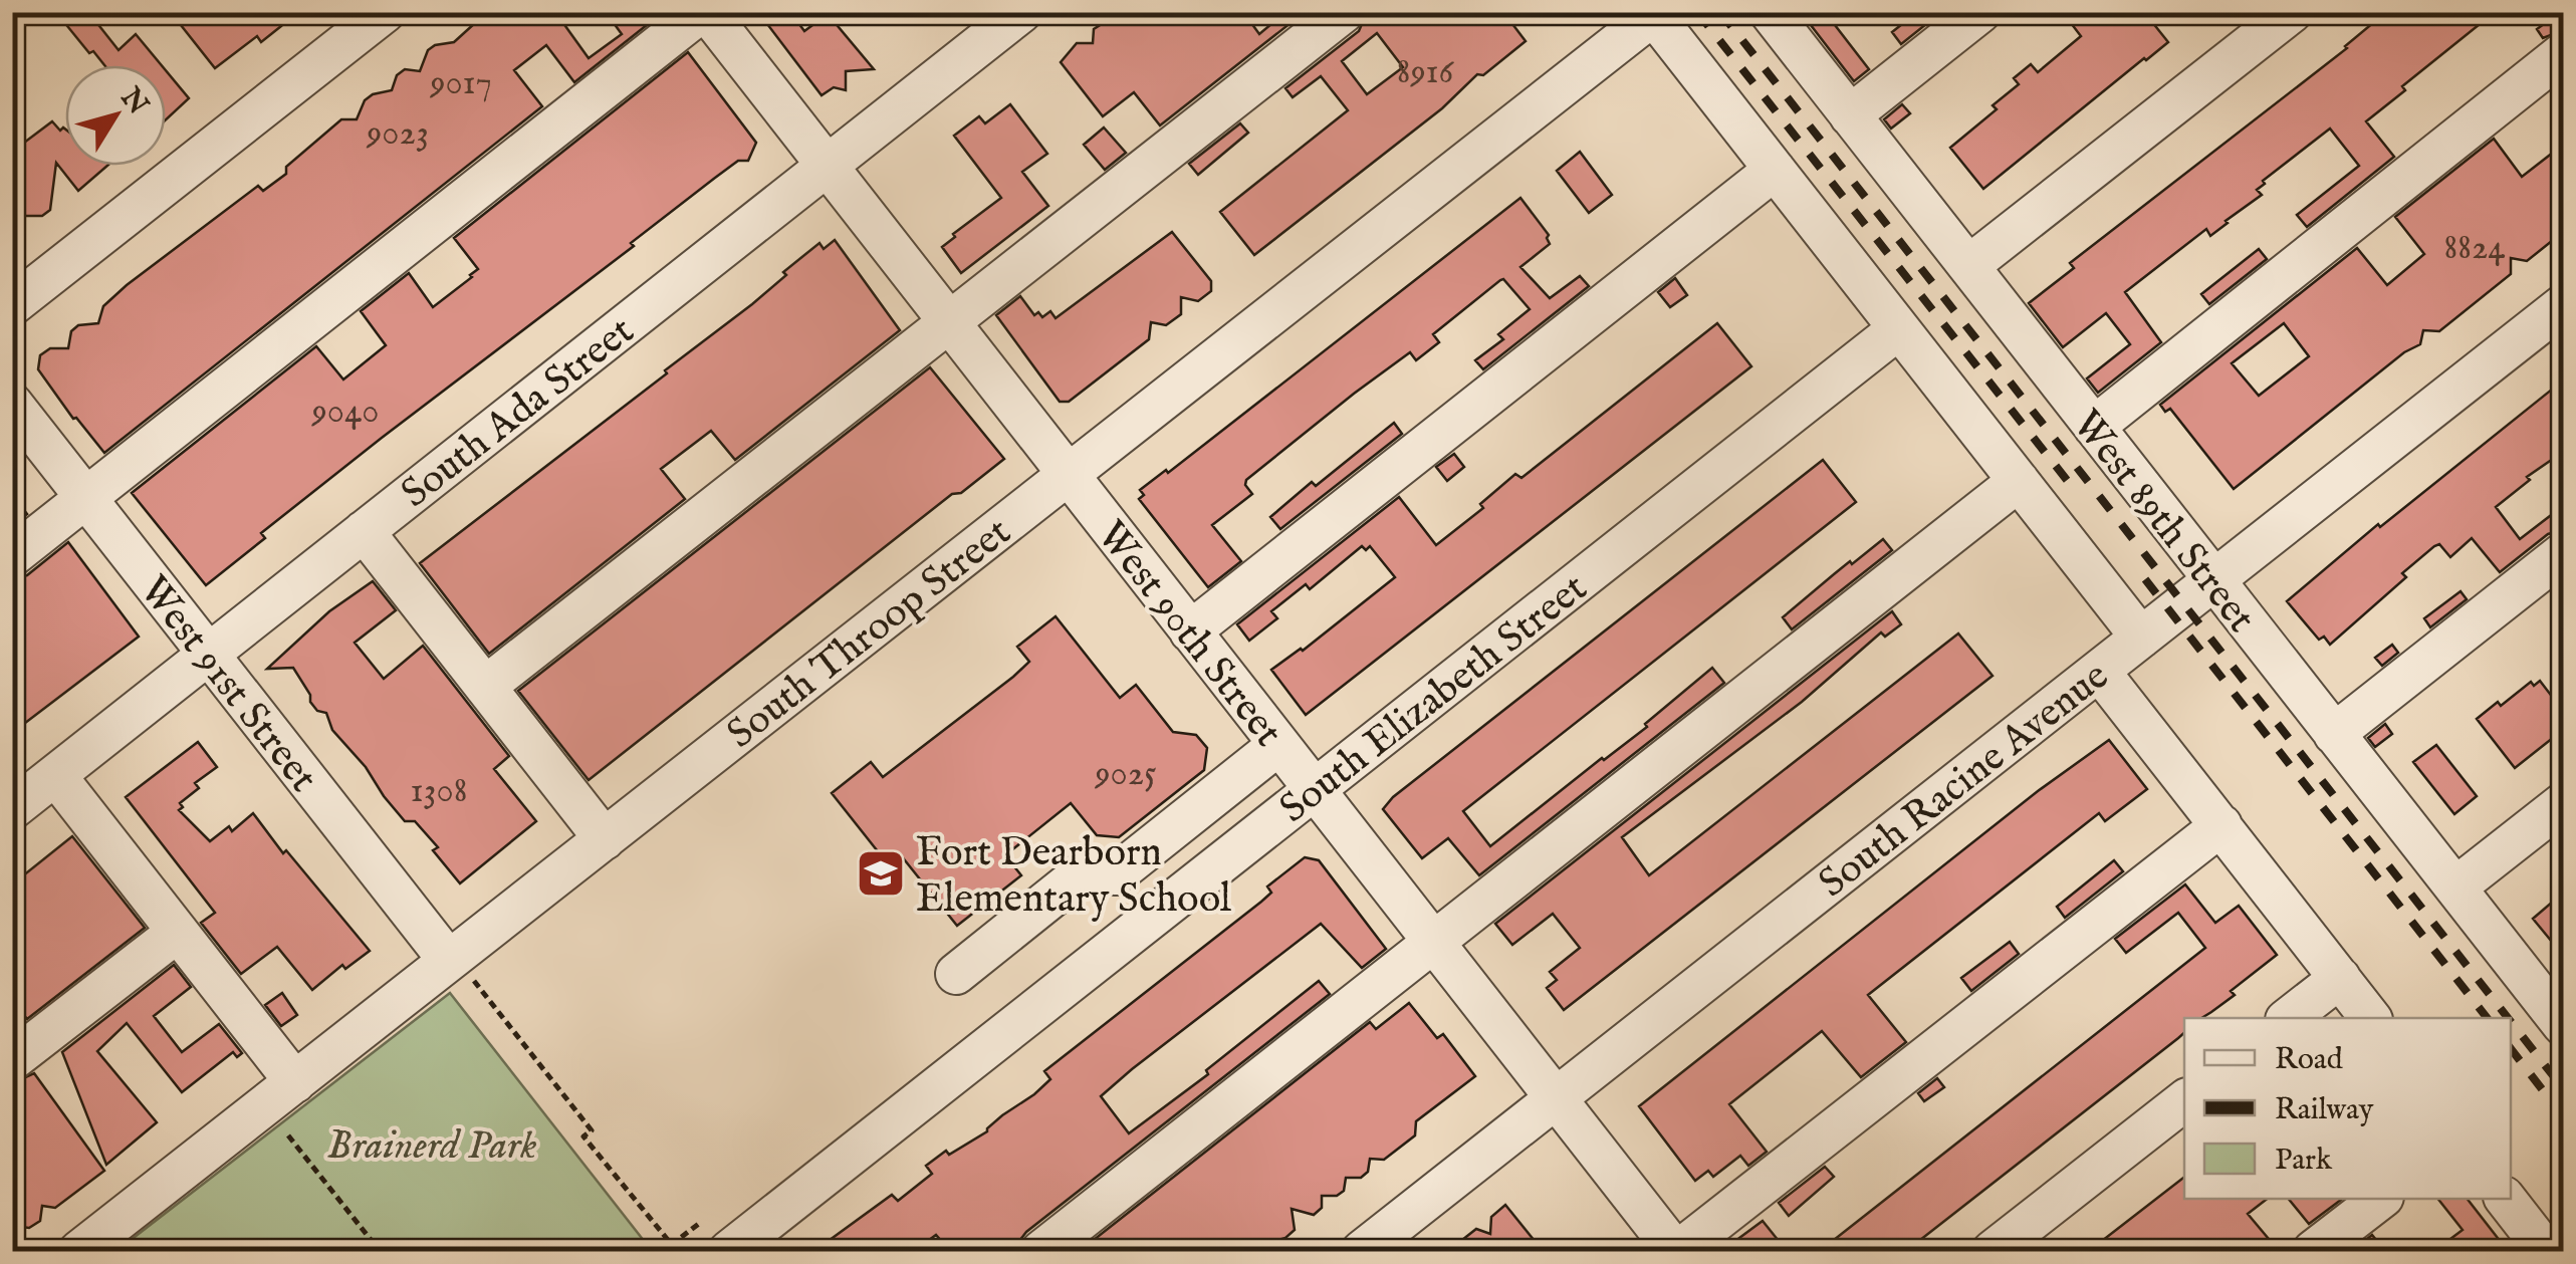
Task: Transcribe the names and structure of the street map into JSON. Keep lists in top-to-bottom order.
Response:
{
  "streets": {
    "street": [
      "South Ada Street",
      "West 89th Street",
      "South Throop Street",
      "West 90th Street",
      "West 91st Street",
      "South Elizabeth Street",
      "South Racine Avenue"
    ]
  },
  "crossings": [
    ["South Ada Street", "West 90th Street"],
    ["South Ada Street", "West 91st Street"],
    ["West 89th Street", "South Racine Avenue"],
    ["South Throop Street", "West 90th Street"],
    ["South Throop Street", "West 91st Street"],
    ["West 90th Street", "South Elizabeth Street"],
    ["West 90th Street", "South Racine Avenue"]
  ],
  "parks": ["Brainerd Park"],
  "places": {
    "school or university": ["Fort Dearborn Elementary School"]
  },
  "house_numbers": [
    "8916",
    "9017",
    "9023",
    "8824",
    "9040",
    "9025",
    "1308"
  ],
  "legend": ["Road", "Railway", "Park"],
  "north": "top right"
}
